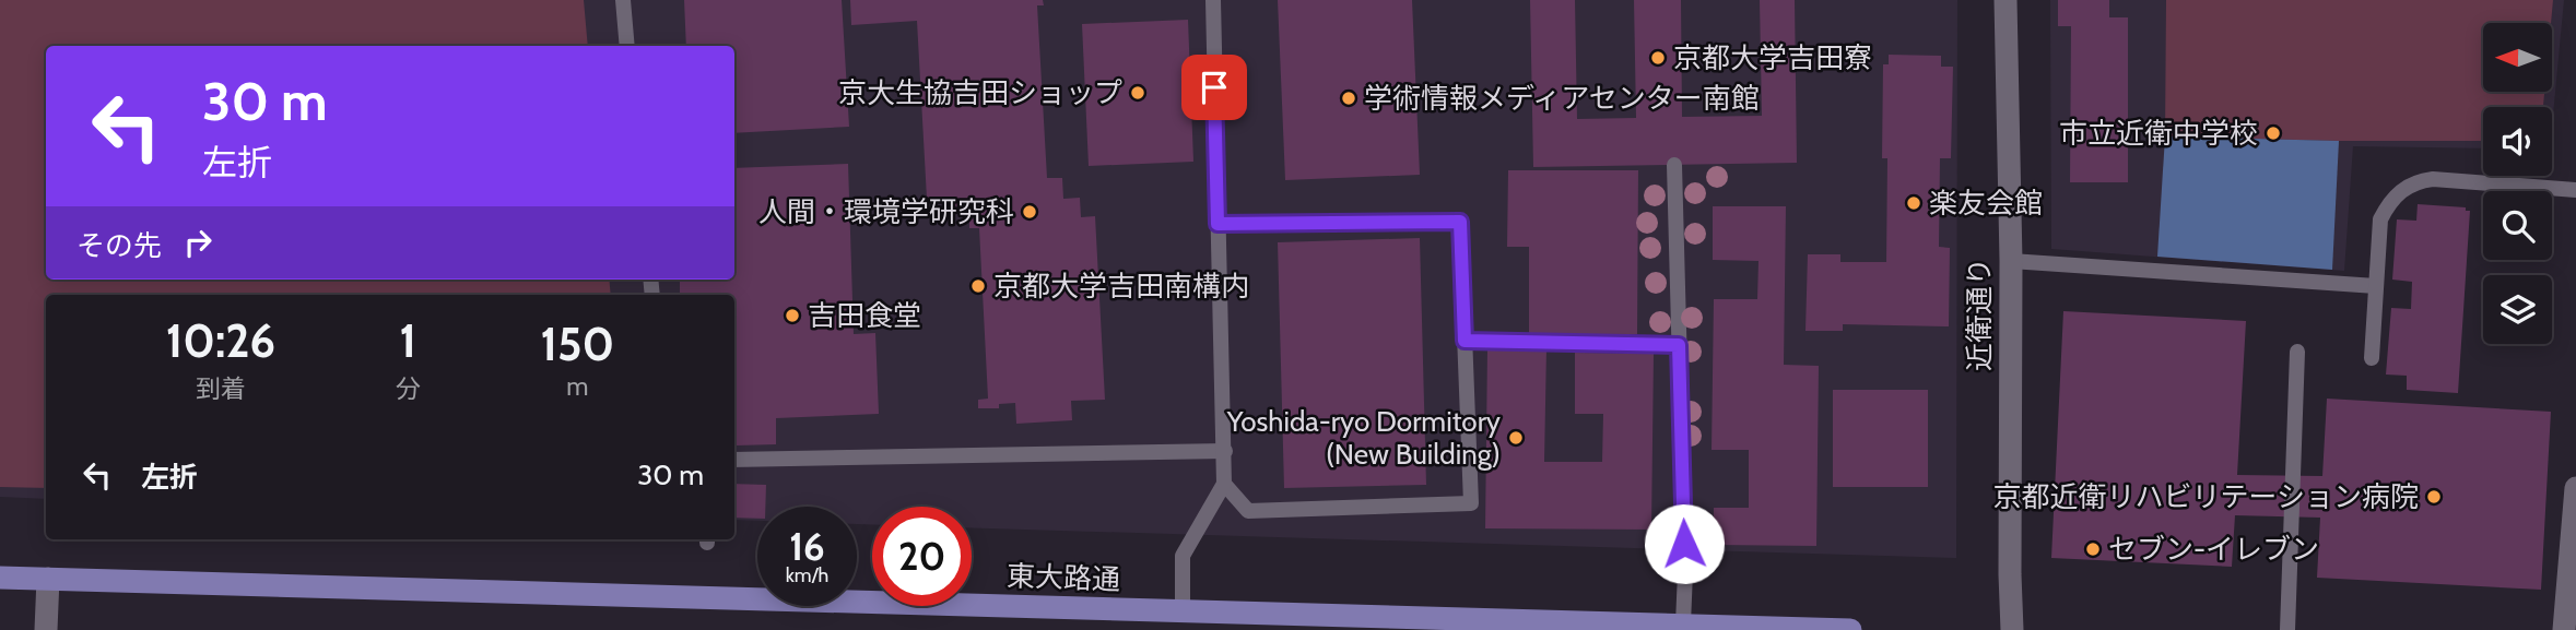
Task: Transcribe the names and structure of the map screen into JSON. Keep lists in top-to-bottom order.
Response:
{
  "streets": {
    "main road": ["東大路通"],
    "street": ["近衛通り"]
  },
  "places": [
    "京都大学吉田寮",
    "京大生協吉田ショップ",
    "学術情報メディアセンター南館",
    "市立近衛中学校",
    "楽友会館",
    "人間・環境学研究科",
    "京都大学吉田南構内",
    "吉田食堂",
    "Yoshida-ryo Dormitory (New Building)",
    "京都近衛リハビリテーション病院",
    "セブン-イレブン"
  ],
  "north": "left",
  "page": {
    "turn": ["30 m", "左折"],
    "then": "その先",
    "eta": [
      "10:26",
      "到着",
      "1",
      "分",
      "150",
      "m"
    ],
    "list": [
      {
        "name": "左折",
        "value": "30 m"
      }
    ],
    "speed": "16 km/h",
    "limit": "20"
  }
}
